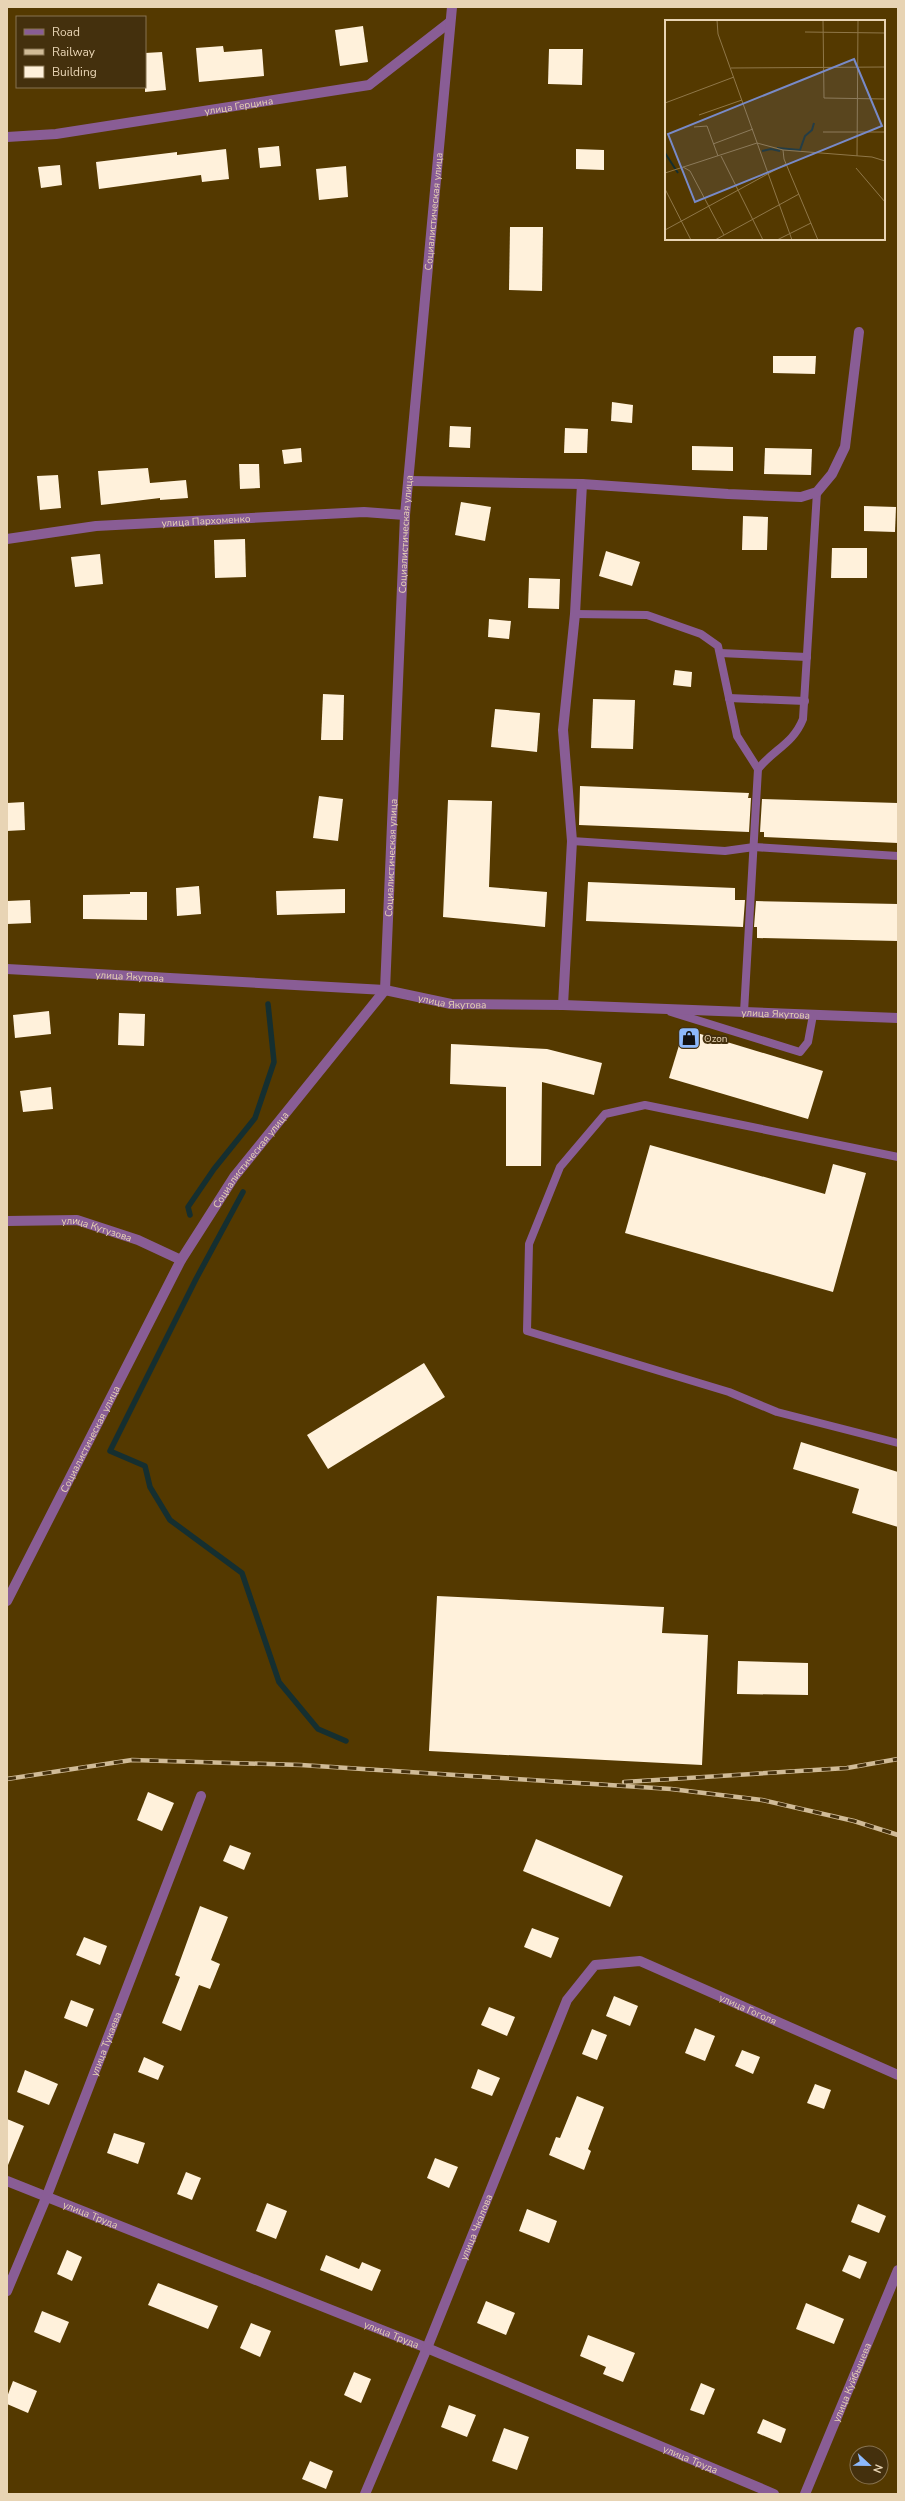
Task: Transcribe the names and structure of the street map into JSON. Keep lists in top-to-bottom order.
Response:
{
  "streets": {
    "street": [
      "улица Герцина",
      "Социалистическая улица",
      "улица Пархоменко",
      "улица Якутова",
      "улица Кутузова",
      "улица Гоголя",
      "улица Тукаева",
      "улица Труда",
      "улица Чкалова",
      "улица Куйбышева"
    ]
  },
  "crossings": [
    ["улица Герцина", "Социалистическая улица"],
    ["Социалистическая улица", "улица Пархоменко"],
    ["Социалистическая улица", "улица Якутова"],
    ["Социалистическая улица", "улица Кутузова"],
    ["улица Гоголя", "улица Чкалова"],
    ["улица Тукаева", "улица Труда"],
    ["улица Труда", "улица Чкалова"]
  ],
  "places": {
    "shop": ["Ozon"]
  },
  "legend": ["Road", "Railway", "Building"],
  "north": "right"
}
